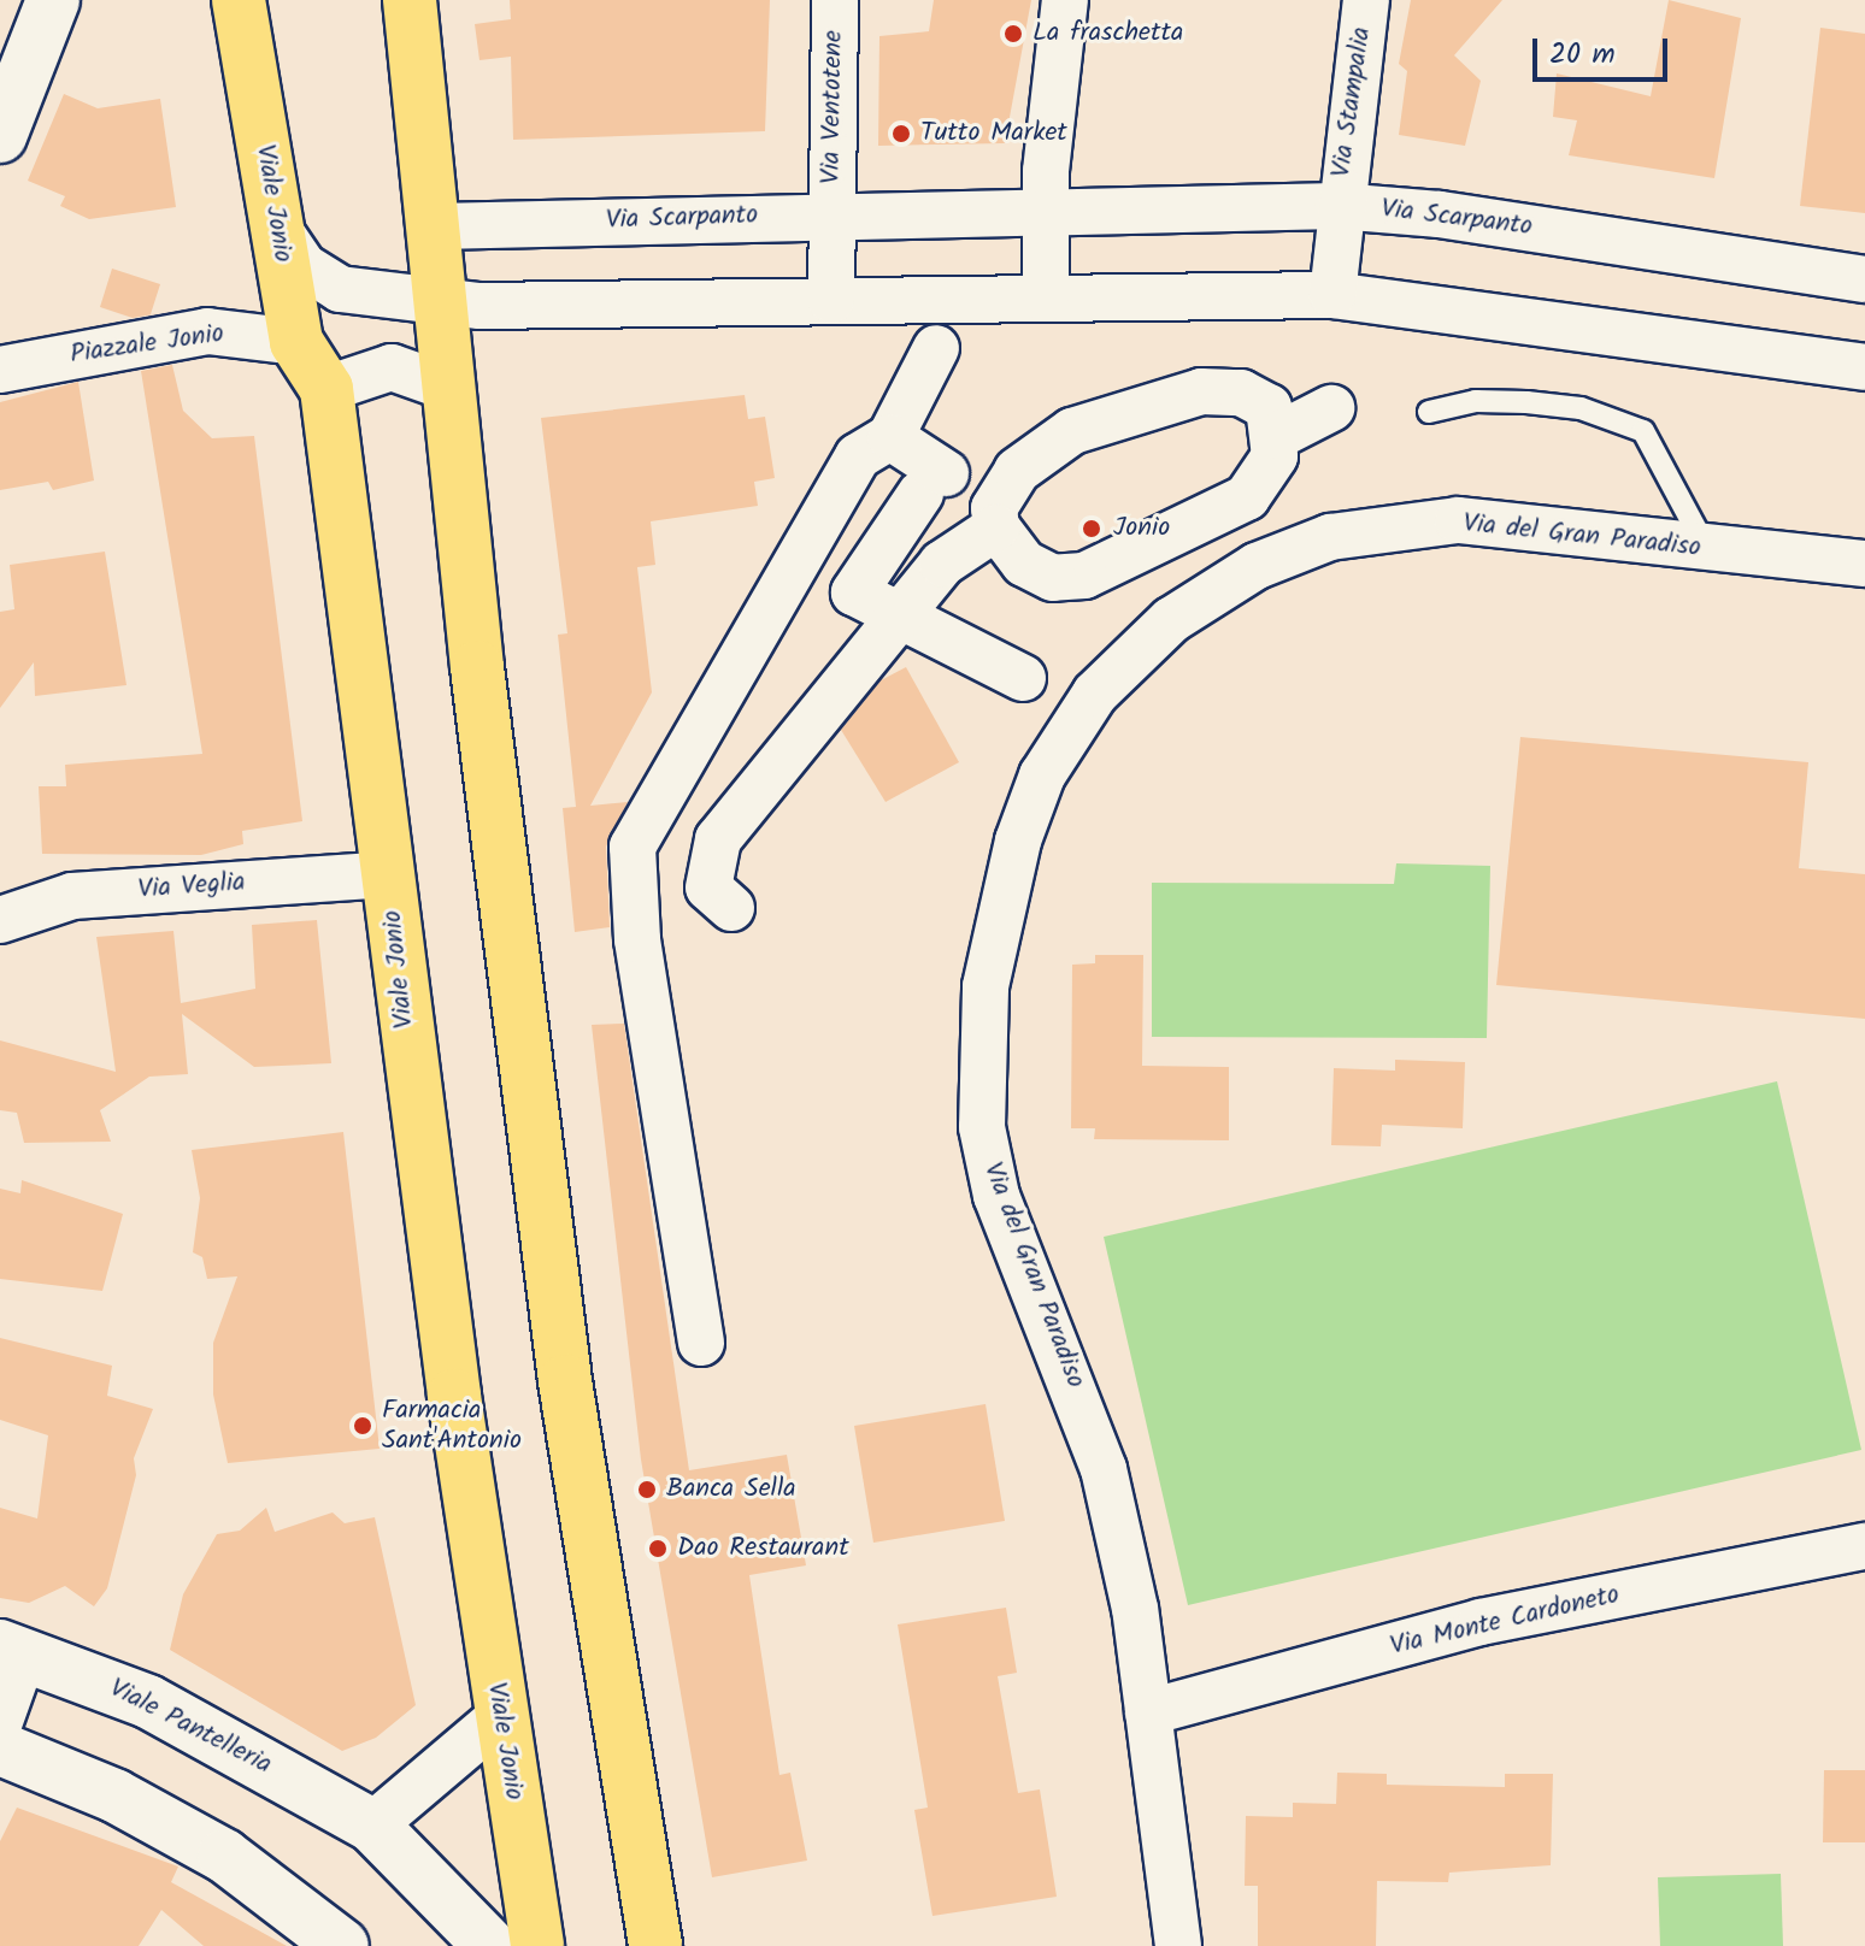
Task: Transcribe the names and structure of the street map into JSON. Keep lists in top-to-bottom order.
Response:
{
  "streets": {
    "main road": ["Viale Jonio"],
    "street": [
      "Via Stampalia",
      "Via Ventotene",
      "Via Scarpanto",
      "Piazzale Jonio",
      "Via del Gran Paradiso",
      "Via Veglia",
      "Via Monte Cardoneto",
      "Viale Pantelleria"
    ]
  },
  "crossings": [
    ["Via Stampalia", "Via Scarpanto"],
    ["Via Ventotene", "Via Scarpanto"],
    ["Viale Jonio", "Piazzale Jonio"],
    ["Viale Jonio", "Via Veglia"],
    ["Via del Gran Paradiso", "Via Monte Cardoneto"]
  ],
  "places": [
    "La fraschetta",
    "Tutto Market",
    "Jonio",
    "Farmacia Sant'Antonio",
    "Banca Sella",
    "Dao Restaurant"
  ],
  "scale_bar": "20 m"
}
